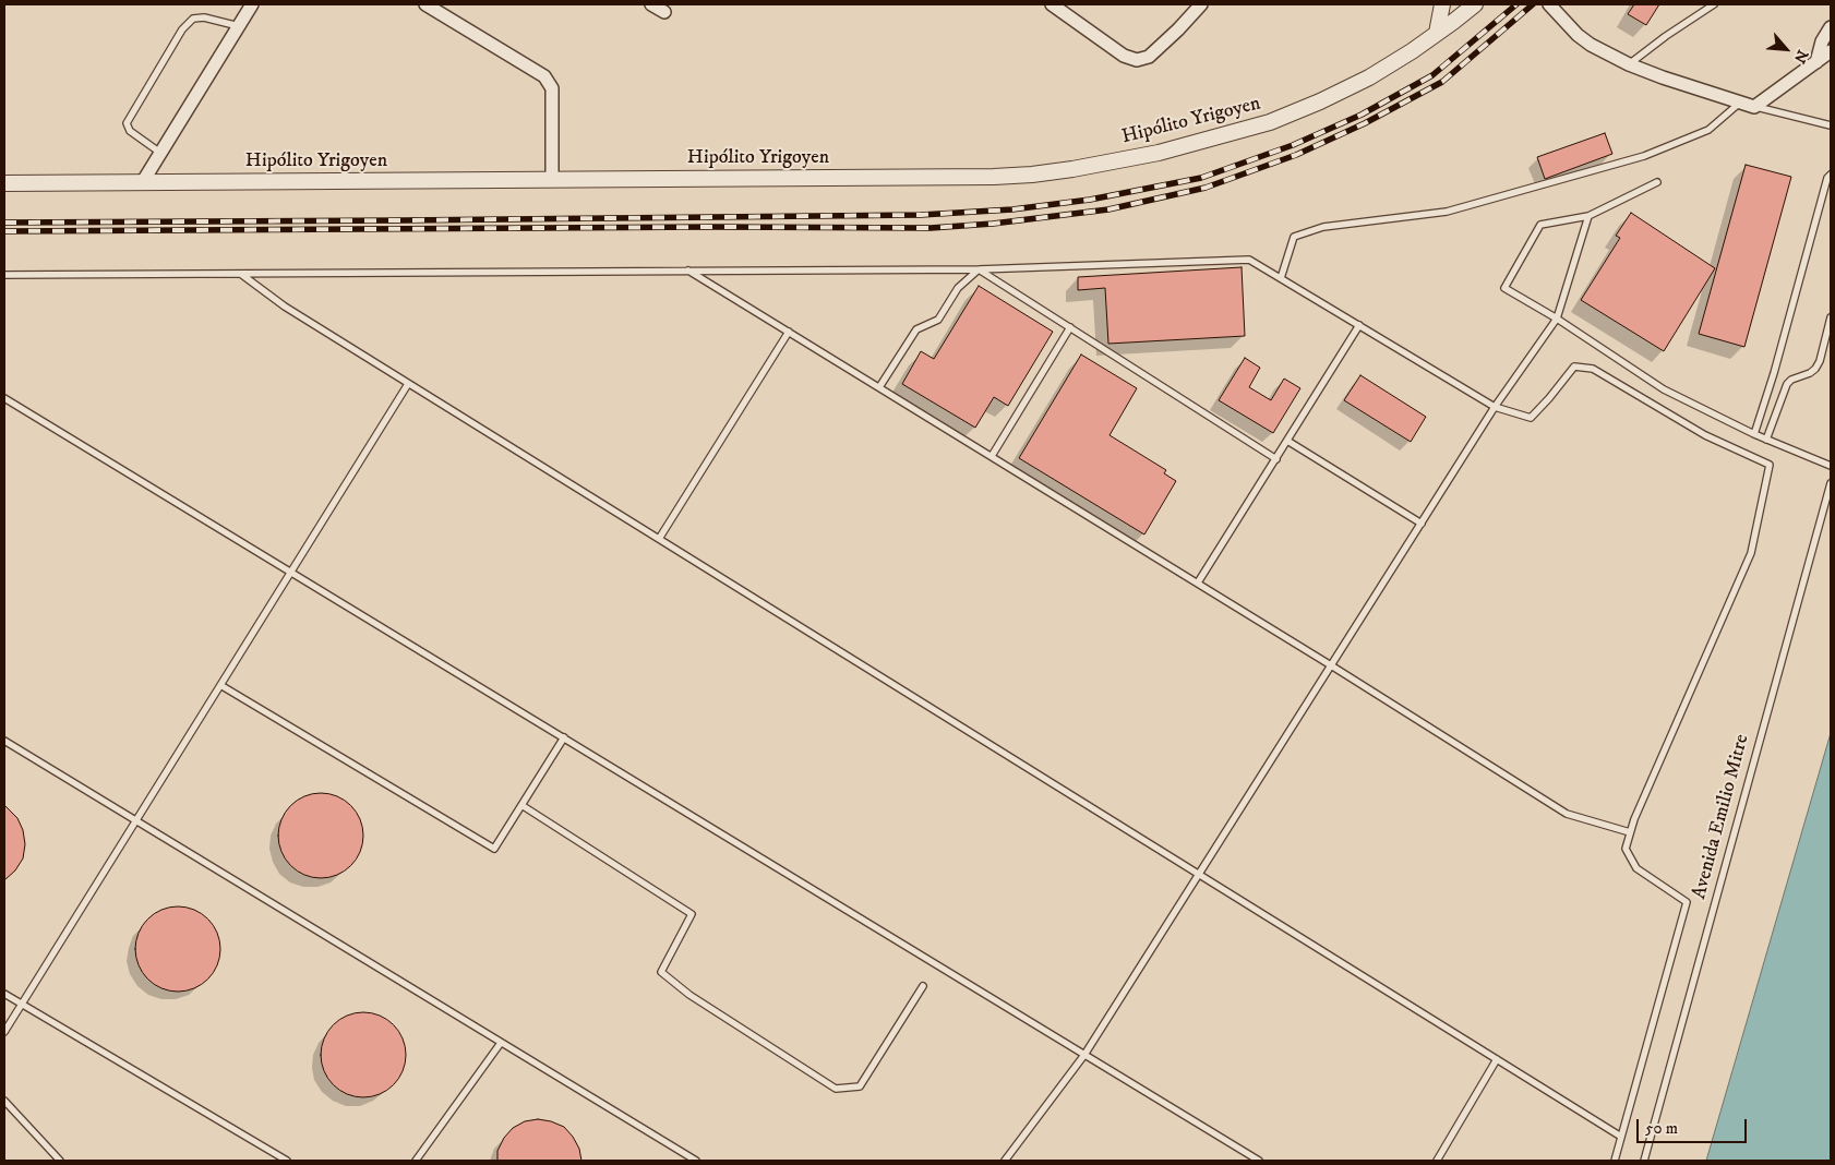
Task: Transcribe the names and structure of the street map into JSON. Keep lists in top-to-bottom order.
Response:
{
  "streets": {
    "street": ["Hipólito Yrigoyen"],
    "lane": ["Avenida Emilio Mitre"]
  },
  "scale_bar": "50 m",
  "north": "bottom right"
}
